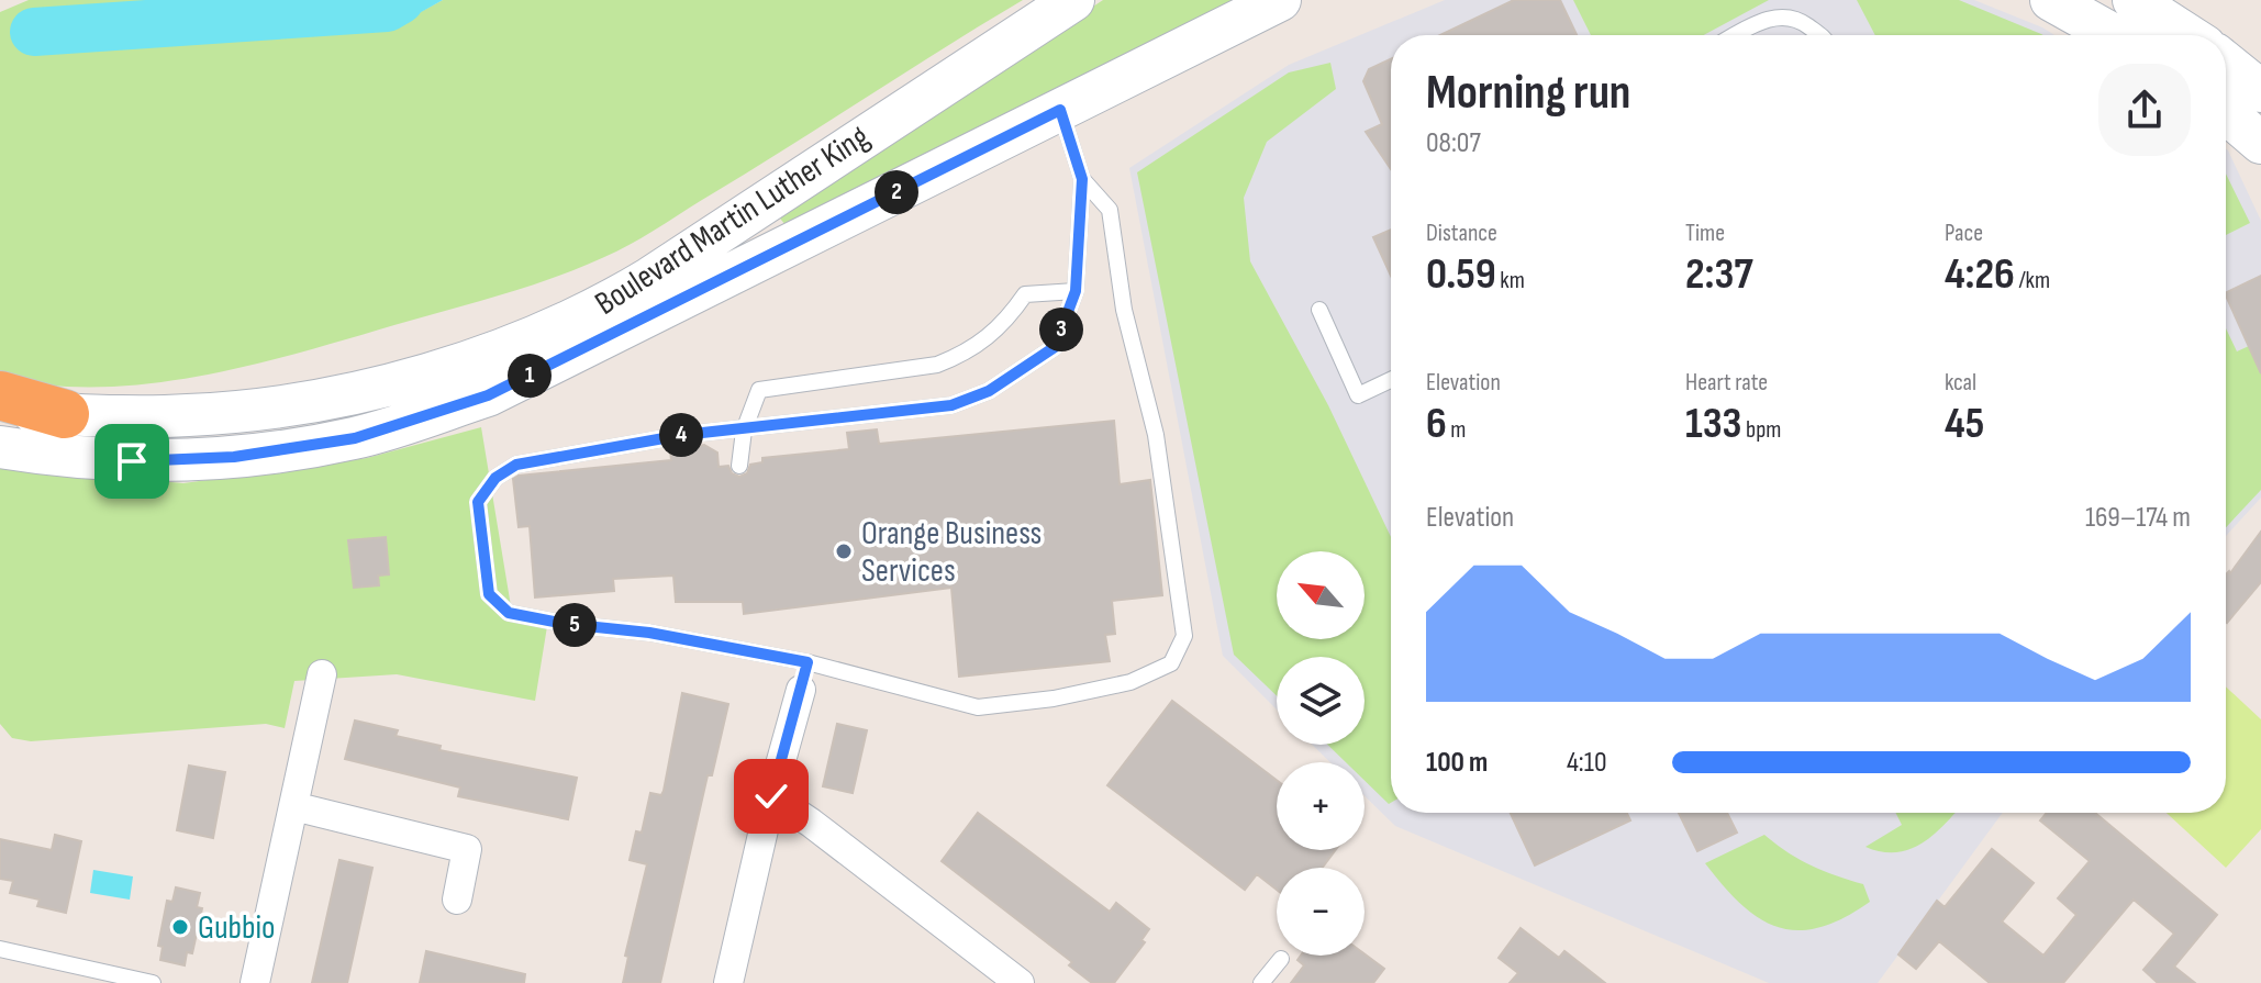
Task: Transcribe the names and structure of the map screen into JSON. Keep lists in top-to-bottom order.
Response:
{
  "streets": {
    "main road": ["Boulevard Martin Luther King"]
  },
  "places": ["Orange Business Services", "Gubbio"],
  "north": "top left",
  "page": {
    "heading": ["Morning run", "08:07"],
    "pins": [
      "2",
      "3",
      "1",
      "4",
      "5"
    ],
    "stats": [
      ["Distance", "0.59 km"],
      ["Time", "2:37"],
      ["Pace", "4:26 /km"],
      ["Elevation", "6 m"],
      ["Heart rate", "133 bpm"],
      ["kcal", "45"]
    ],
    "chart": ["Elevation", "169–174 m"],
    "map_buttons": ["+", "−"],
    "list": [
      {
        "name": "100 m",
        "note": "4:10"
      }
    ]
  }
}
